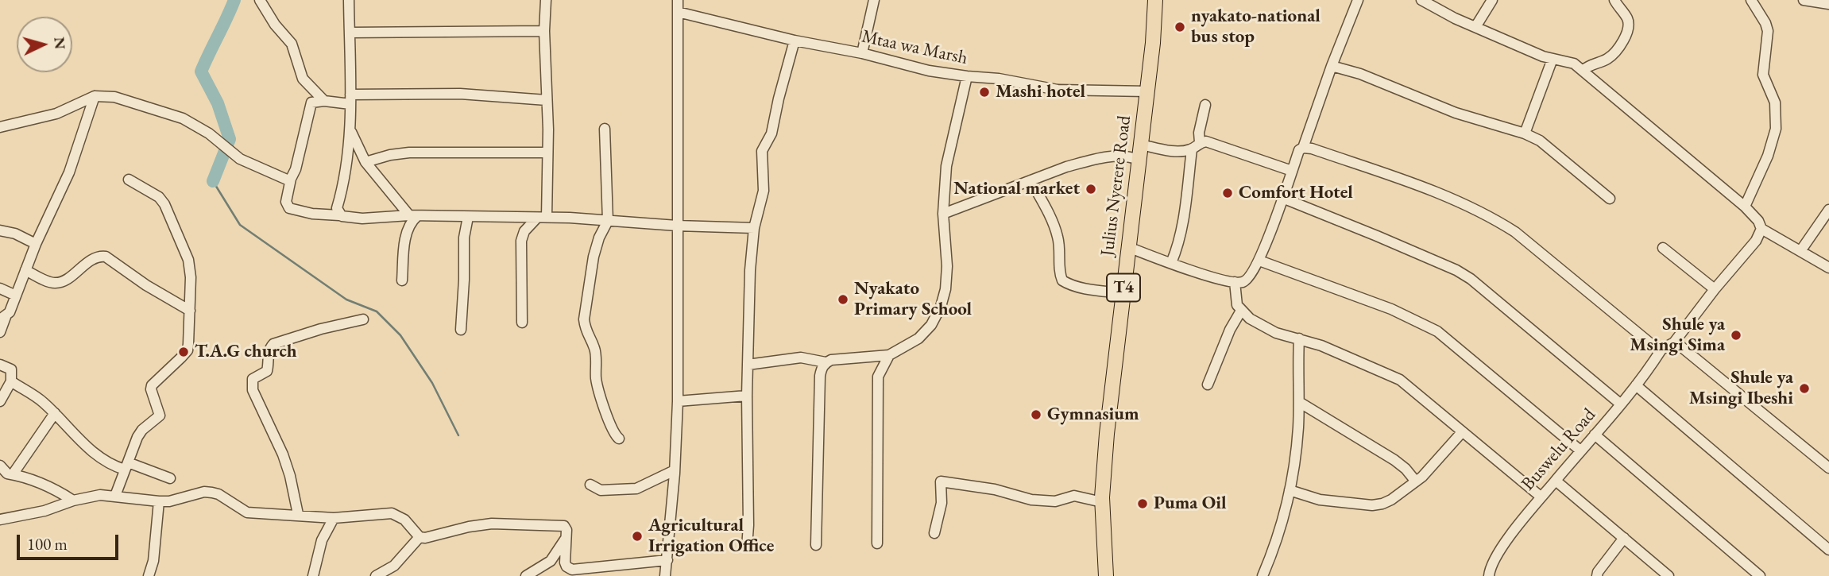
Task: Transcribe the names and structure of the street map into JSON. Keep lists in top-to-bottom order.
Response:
{
  "streets": {
    "highway": ["Julius Nyerere Road", "T4"],
    "street": ["Mtaa wa Marsh", "Buswelu Road"]
  },
  "crossings": [
    ["Mtaa wa Marsh", "Julius Nyerere Road"]
  ],
  "places": [
    "nyakato-national bus stop",
    "Mashi hotel",
    "National market",
    "Comfort Hotel",
    "Nyakato Primary School",
    "Shule ya Msingi Sima",
    "T.A.G church",
    "Shule ya Msingi Ibeshi",
    "Gymnasium",
    "Puma Oil",
    "Agricultural Irrigation Office"
  ],
  "scale_bar": "100 m",
  "north": "right"
}
